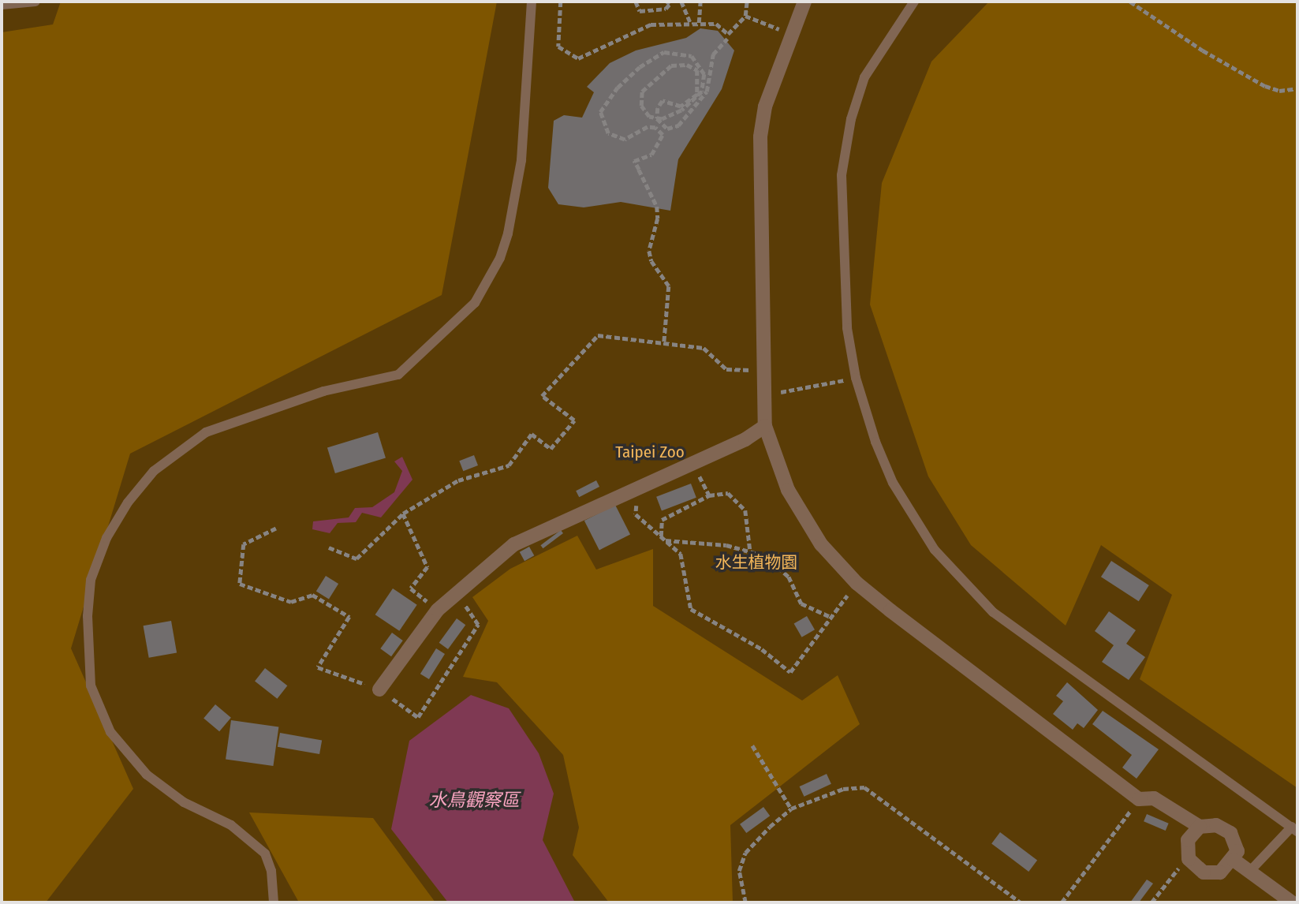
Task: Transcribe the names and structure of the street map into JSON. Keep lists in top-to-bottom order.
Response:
{
  "water": ["水鳥觀察區"],
  "parks": ["Taipei Zoo", "水生植物園"]
}
